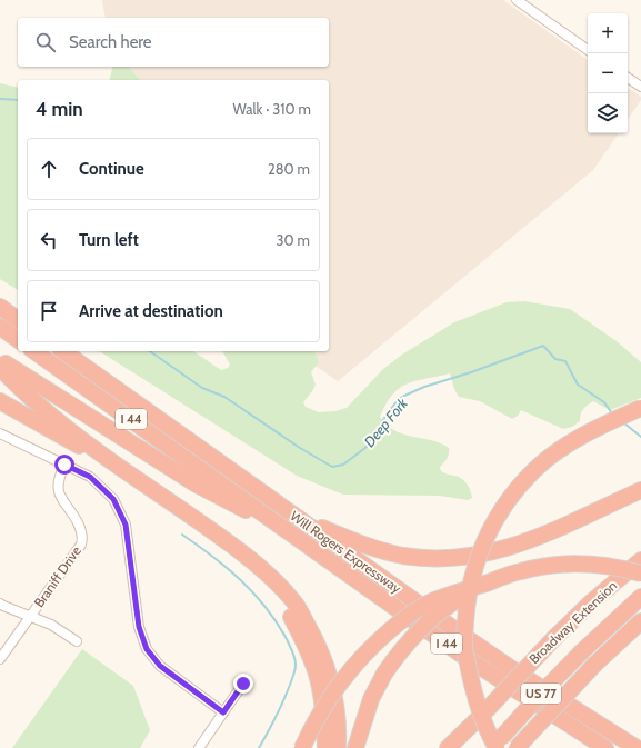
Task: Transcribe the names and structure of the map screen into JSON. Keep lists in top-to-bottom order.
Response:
{
  "streets": {
    "highway": [
      "I 44",
      "Will Rogers Expressway",
      "Broadway Extension",
      "US 77"
    ],
    "street": ["Braniff Drive"]
  },
  "water": ["Deep Fork"],
  "page": {
    "map_buttons": ["+", "−"],
    "search": "Search here",
    "heading": ["4 min", "Walk · 310 m"],
    "list": [
      ["Continue", "280 m"],
      ["Turn left", "30 m"],
      "Arrive at destination"
    ]
  }
}
